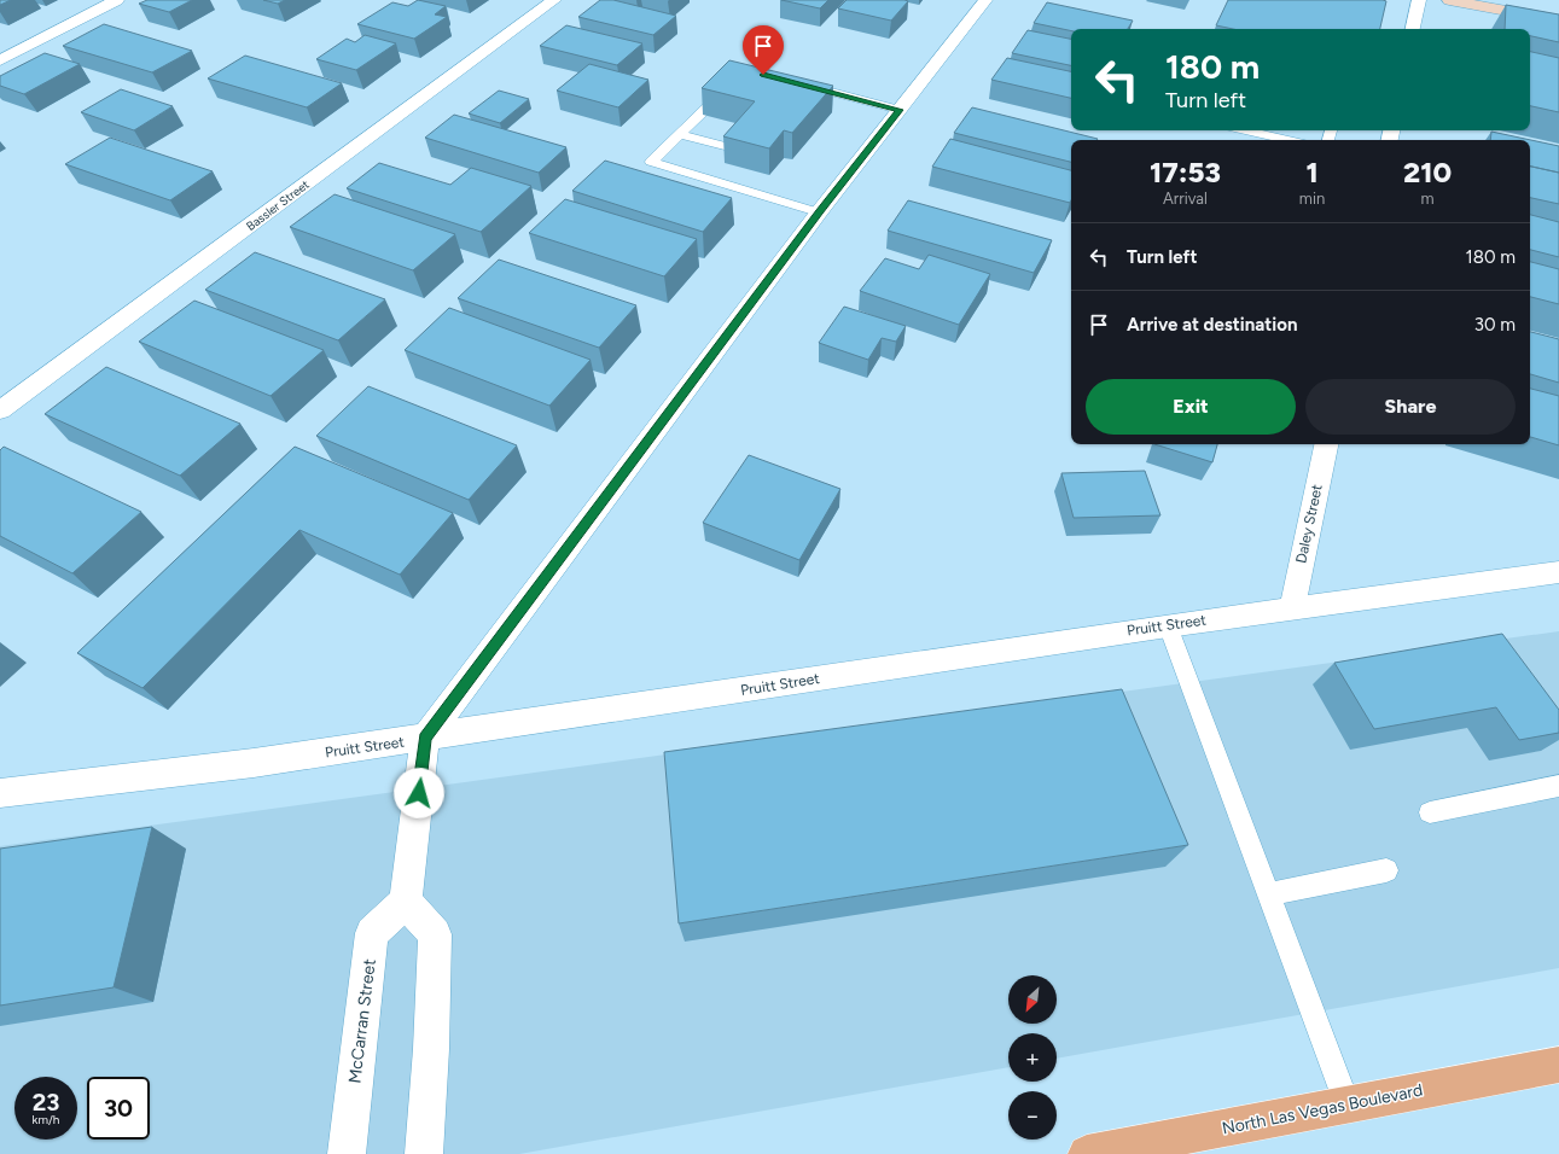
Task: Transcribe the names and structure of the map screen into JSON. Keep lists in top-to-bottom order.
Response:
{
  "streets": {
    "main road": ["North Las Vegas Boulevard"],
    "street": [
      "Bassler Street",
      "Daley Street",
      "Pruitt Street",
      "McCarran Street"
    ]
  },
  "crossings": [
    ["Daley Street", "Pruitt Street"]
  ],
  "north": "bottom left",
  "page": {
    "turn": ["180 m", "Turn left"],
    "eta": [
      "17:53",
      "Arrival",
      "1",
      "min",
      "210",
      "m"
    ],
    "list": [
      {
        "name": "Turn left",
        "value": "180 m"
      },
      {
        "name": "Arrive at destination",
        "value": "30 m"
      }
    ],
    "buttons": ["Exit", "Share"],
    "map_buttons": ["+", "−"],
    "speed": "23 km/h",
    "limit": "30"
  }
}
